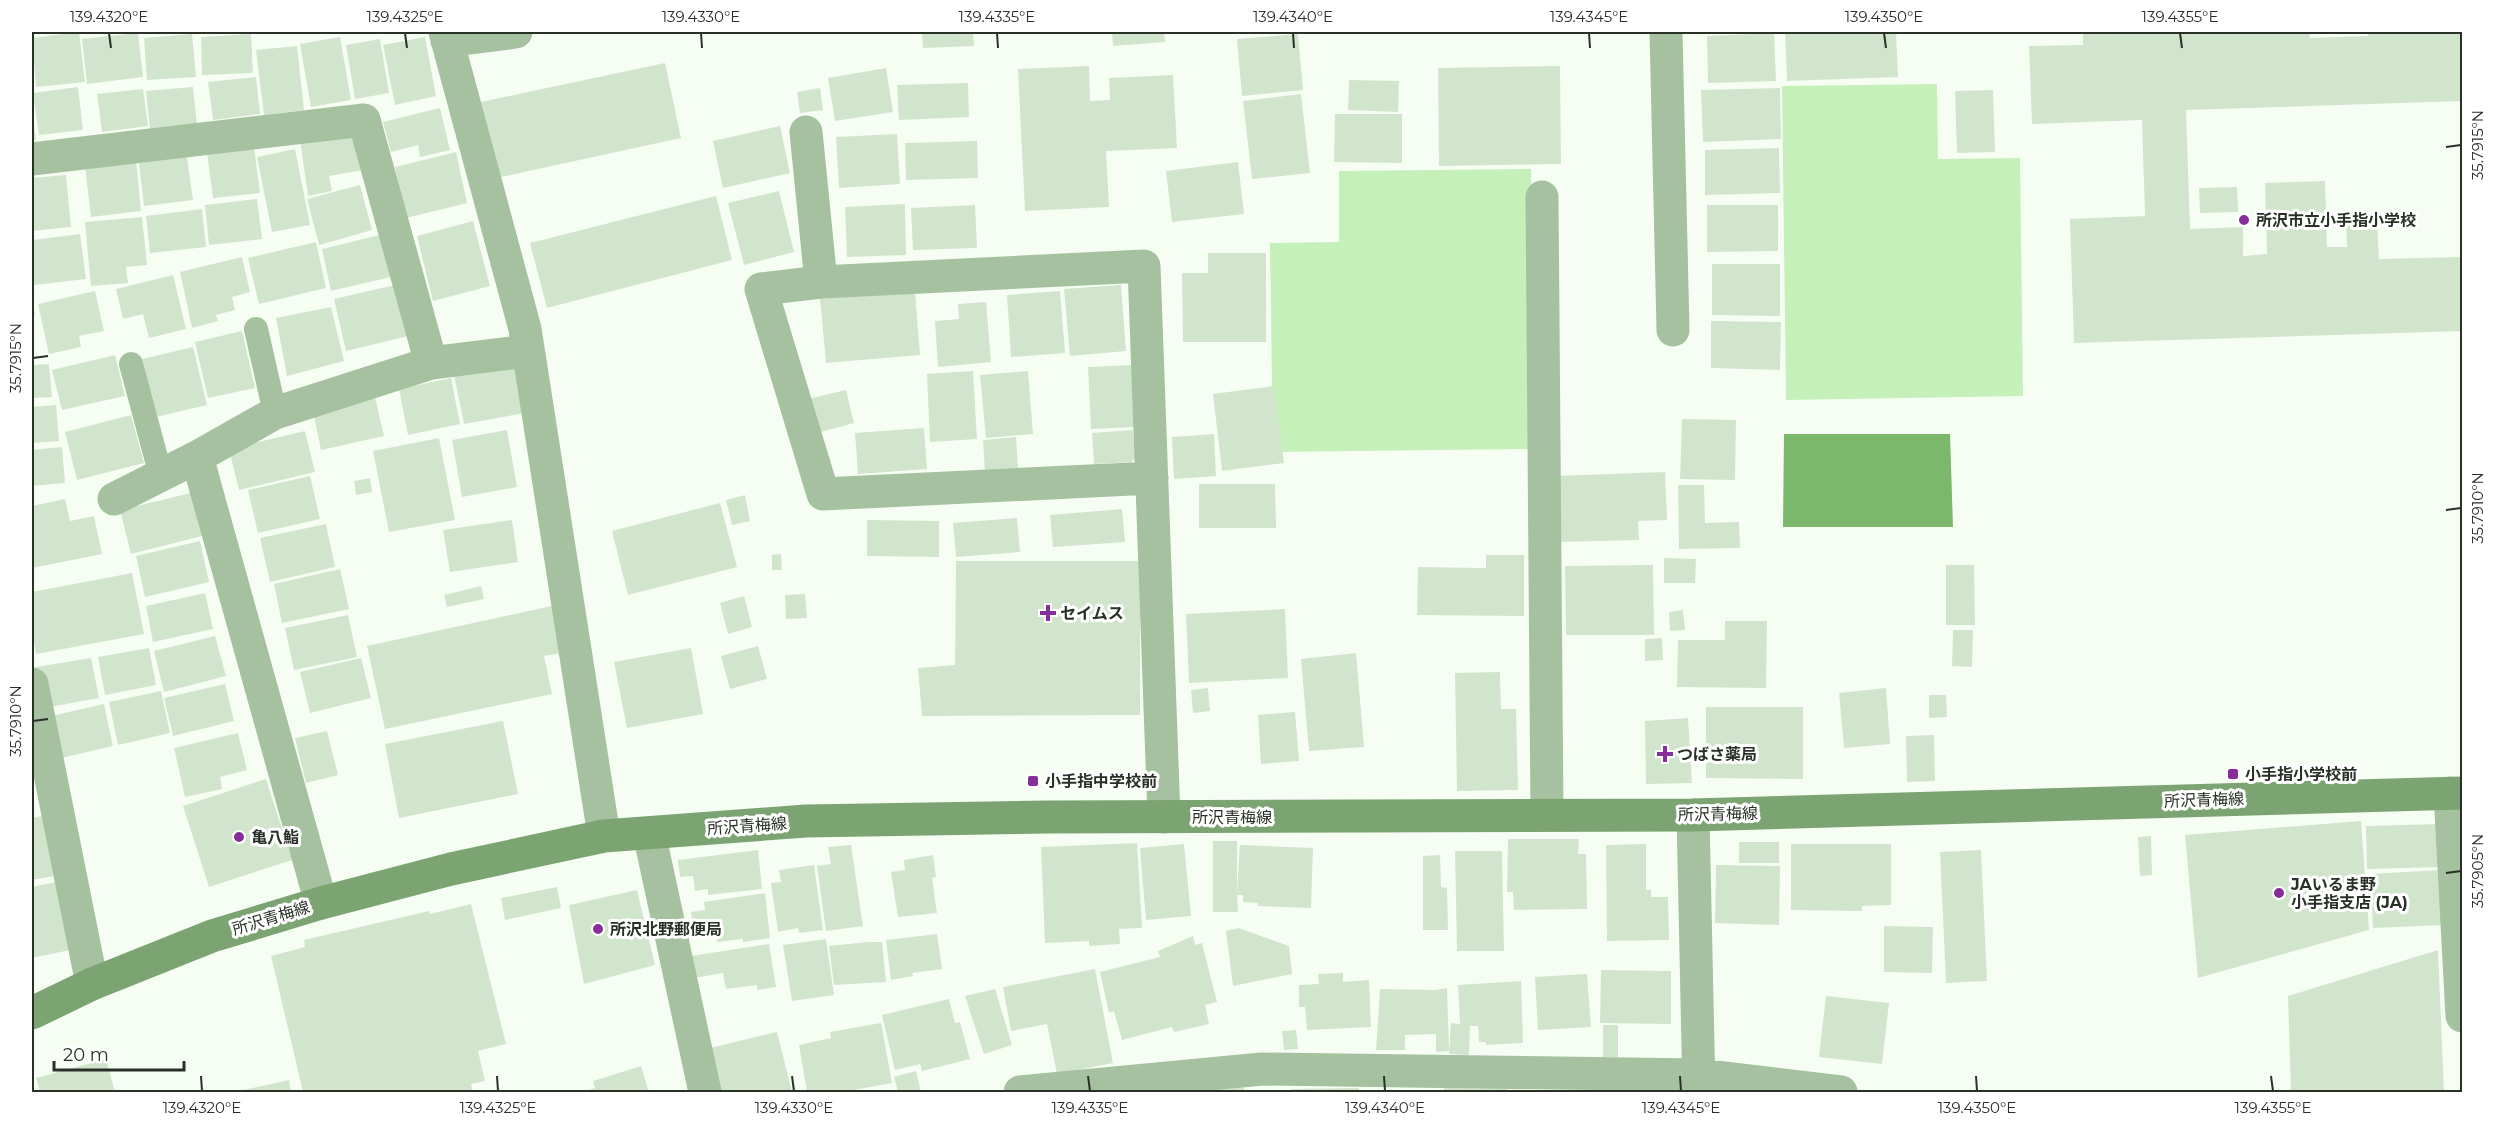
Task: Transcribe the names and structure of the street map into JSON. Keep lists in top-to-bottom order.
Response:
{
  "streets": {
    "main road": ["所沢青梅線"]
  },
  "places": {
    "other": [
      "所沢市立小手指小学校",
      "亀八鮨",
      "JAいるま野 小手指支店 (JA)",
      "所沢北野郵便局"
    ],
    "health": ["セイムス", "つばさ薬局"],
    "transit": ["小手指小学校前", "小手指中学校前"]
  },
  "scale_bar": "20 m",
  "coordinates": [
    "139.4320°E",
    "139.4325°E",
    "139.4330°E",
    "139.4335°E",
    "139.4340°E",
    "139.4345°E",
    "139.4350°E",
    "139.4355°E",
    "35.7915°N",
    "35.7910°N",
    "35.7905°N"
  ]
}
